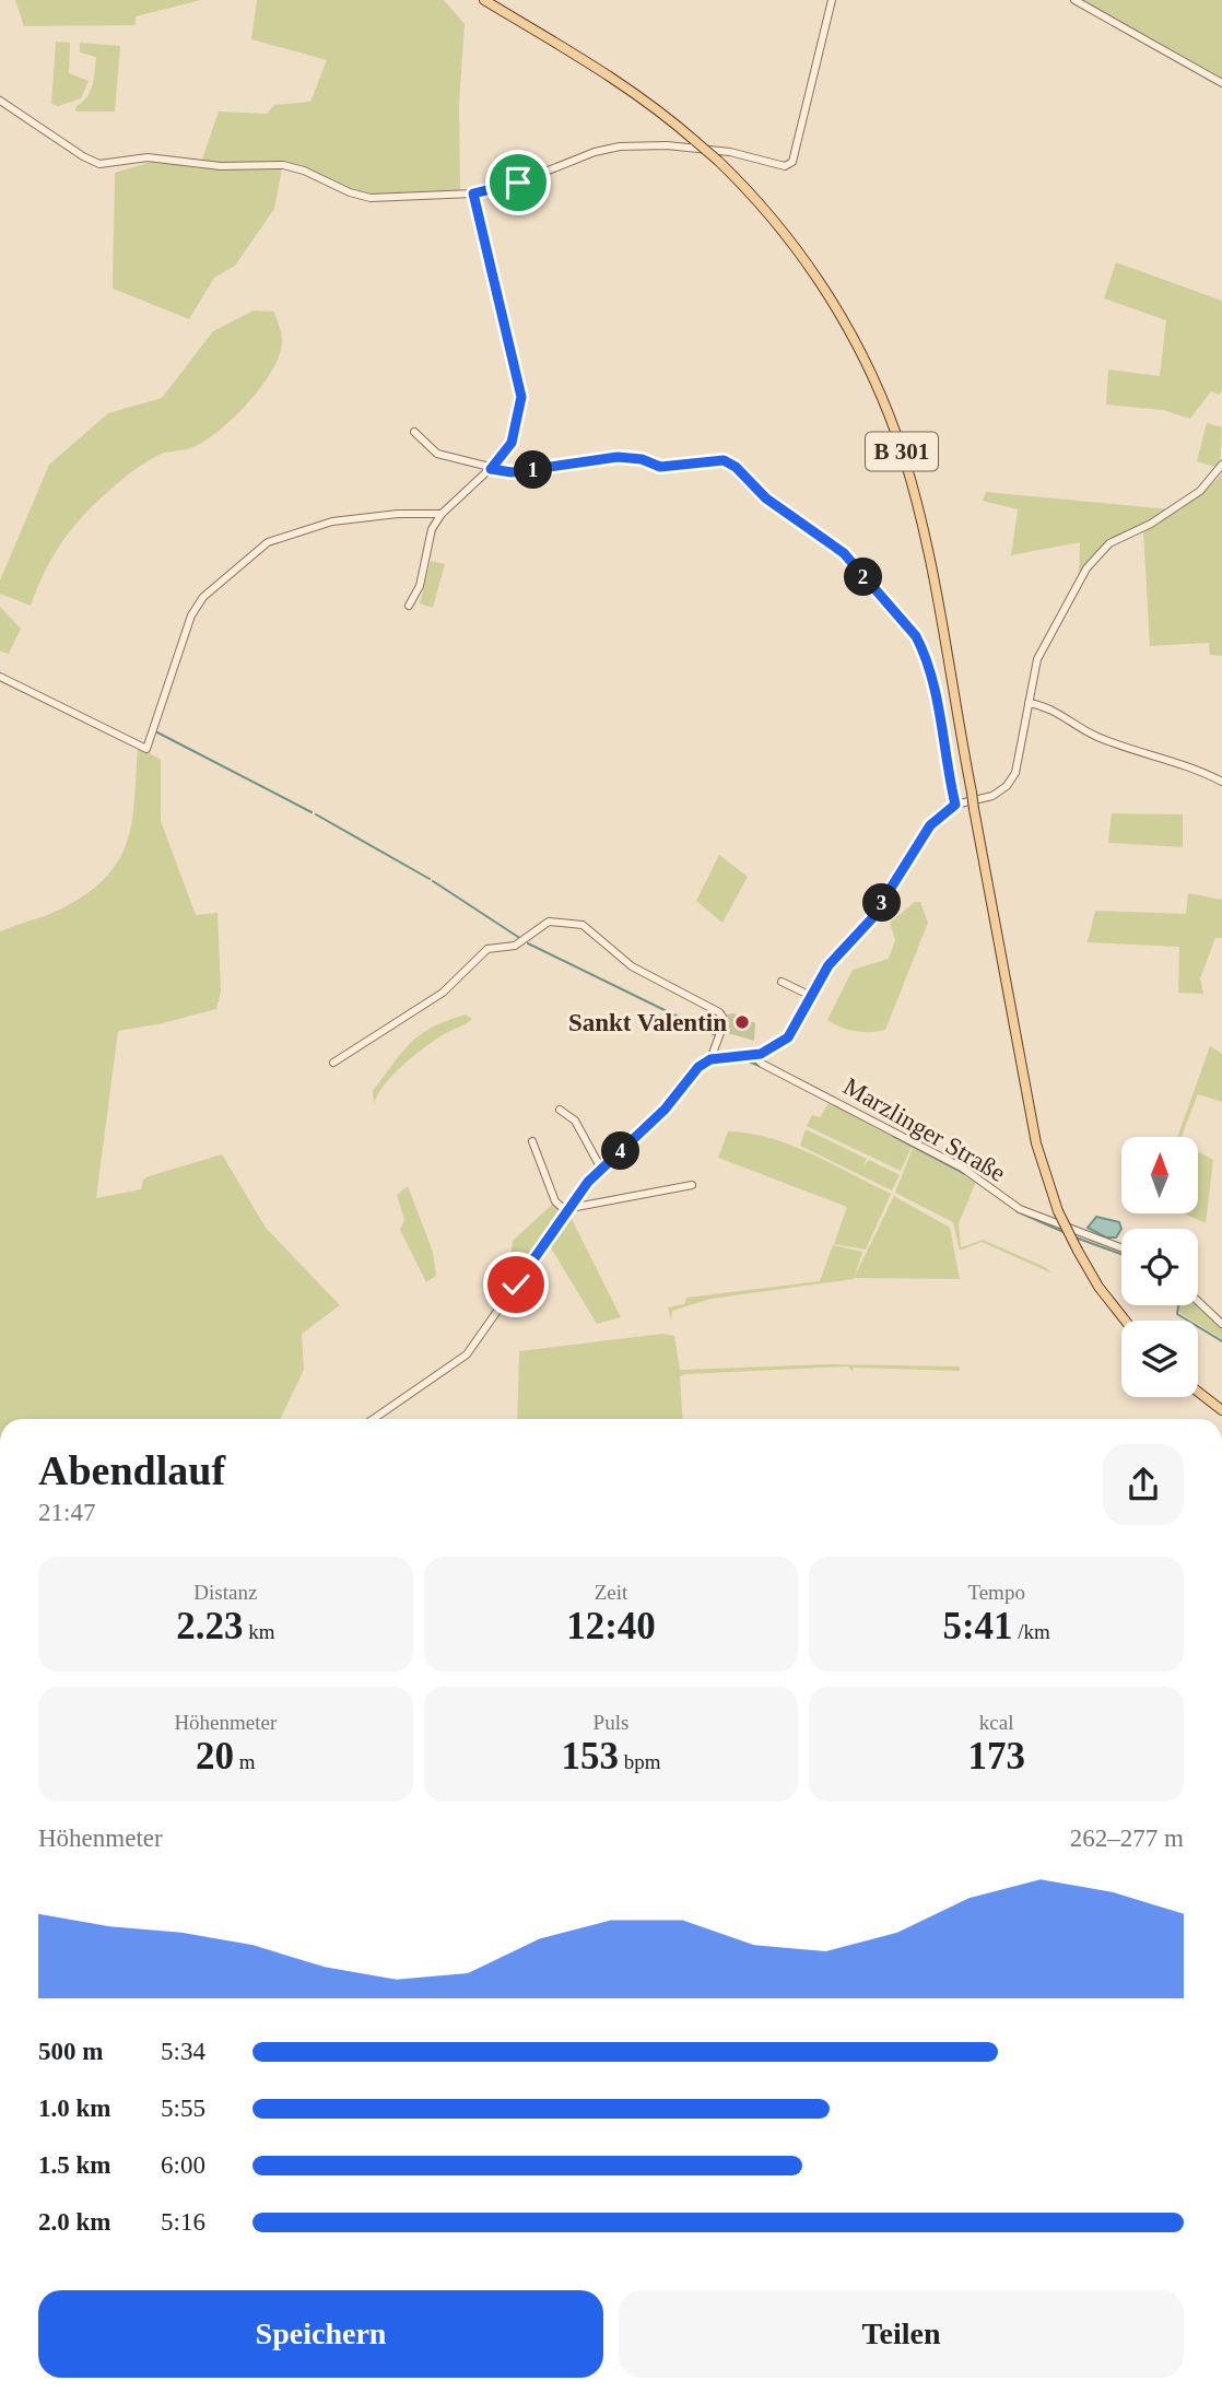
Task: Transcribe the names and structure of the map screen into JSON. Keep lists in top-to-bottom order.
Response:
{
  "streets": {
    "main road": ["B 301"],
    "street": ["Marzlinger Straße"]
  },
  "places": ["Sankt Valentin"],
  "north": "top",
  "page": {
    "pins": [
      "1",
      "2",
      "3",
      "4"
    ],
    "heading": ["Abendlauf", "21:47"],
    "stats": [
      ["Distanz", "2.23 km"],
      ["Zeit", "12:40"],
      ["Tempo", "5:41 /km"],
      ["Höhenmeter", "20 m"],
      ["Puls", "153 bpm"],
      ["kcal", "173"]
    ],
    "chart": ["Höhenmeter", "262–277 m"],
    "list": [
      {
        "name": "500 m",
        "note": "5:34"
      },
      {
        "name": "1.0 km",
        "note": "5:55"
      },
      {
        "name": "1.5 km",
        "note": "6:00"
      },
      {
        "name": "2.0 km",
        "note": "5:16"
      }
    ],
    "buttons": ["Speichern", "Teilen"]
  }
}
